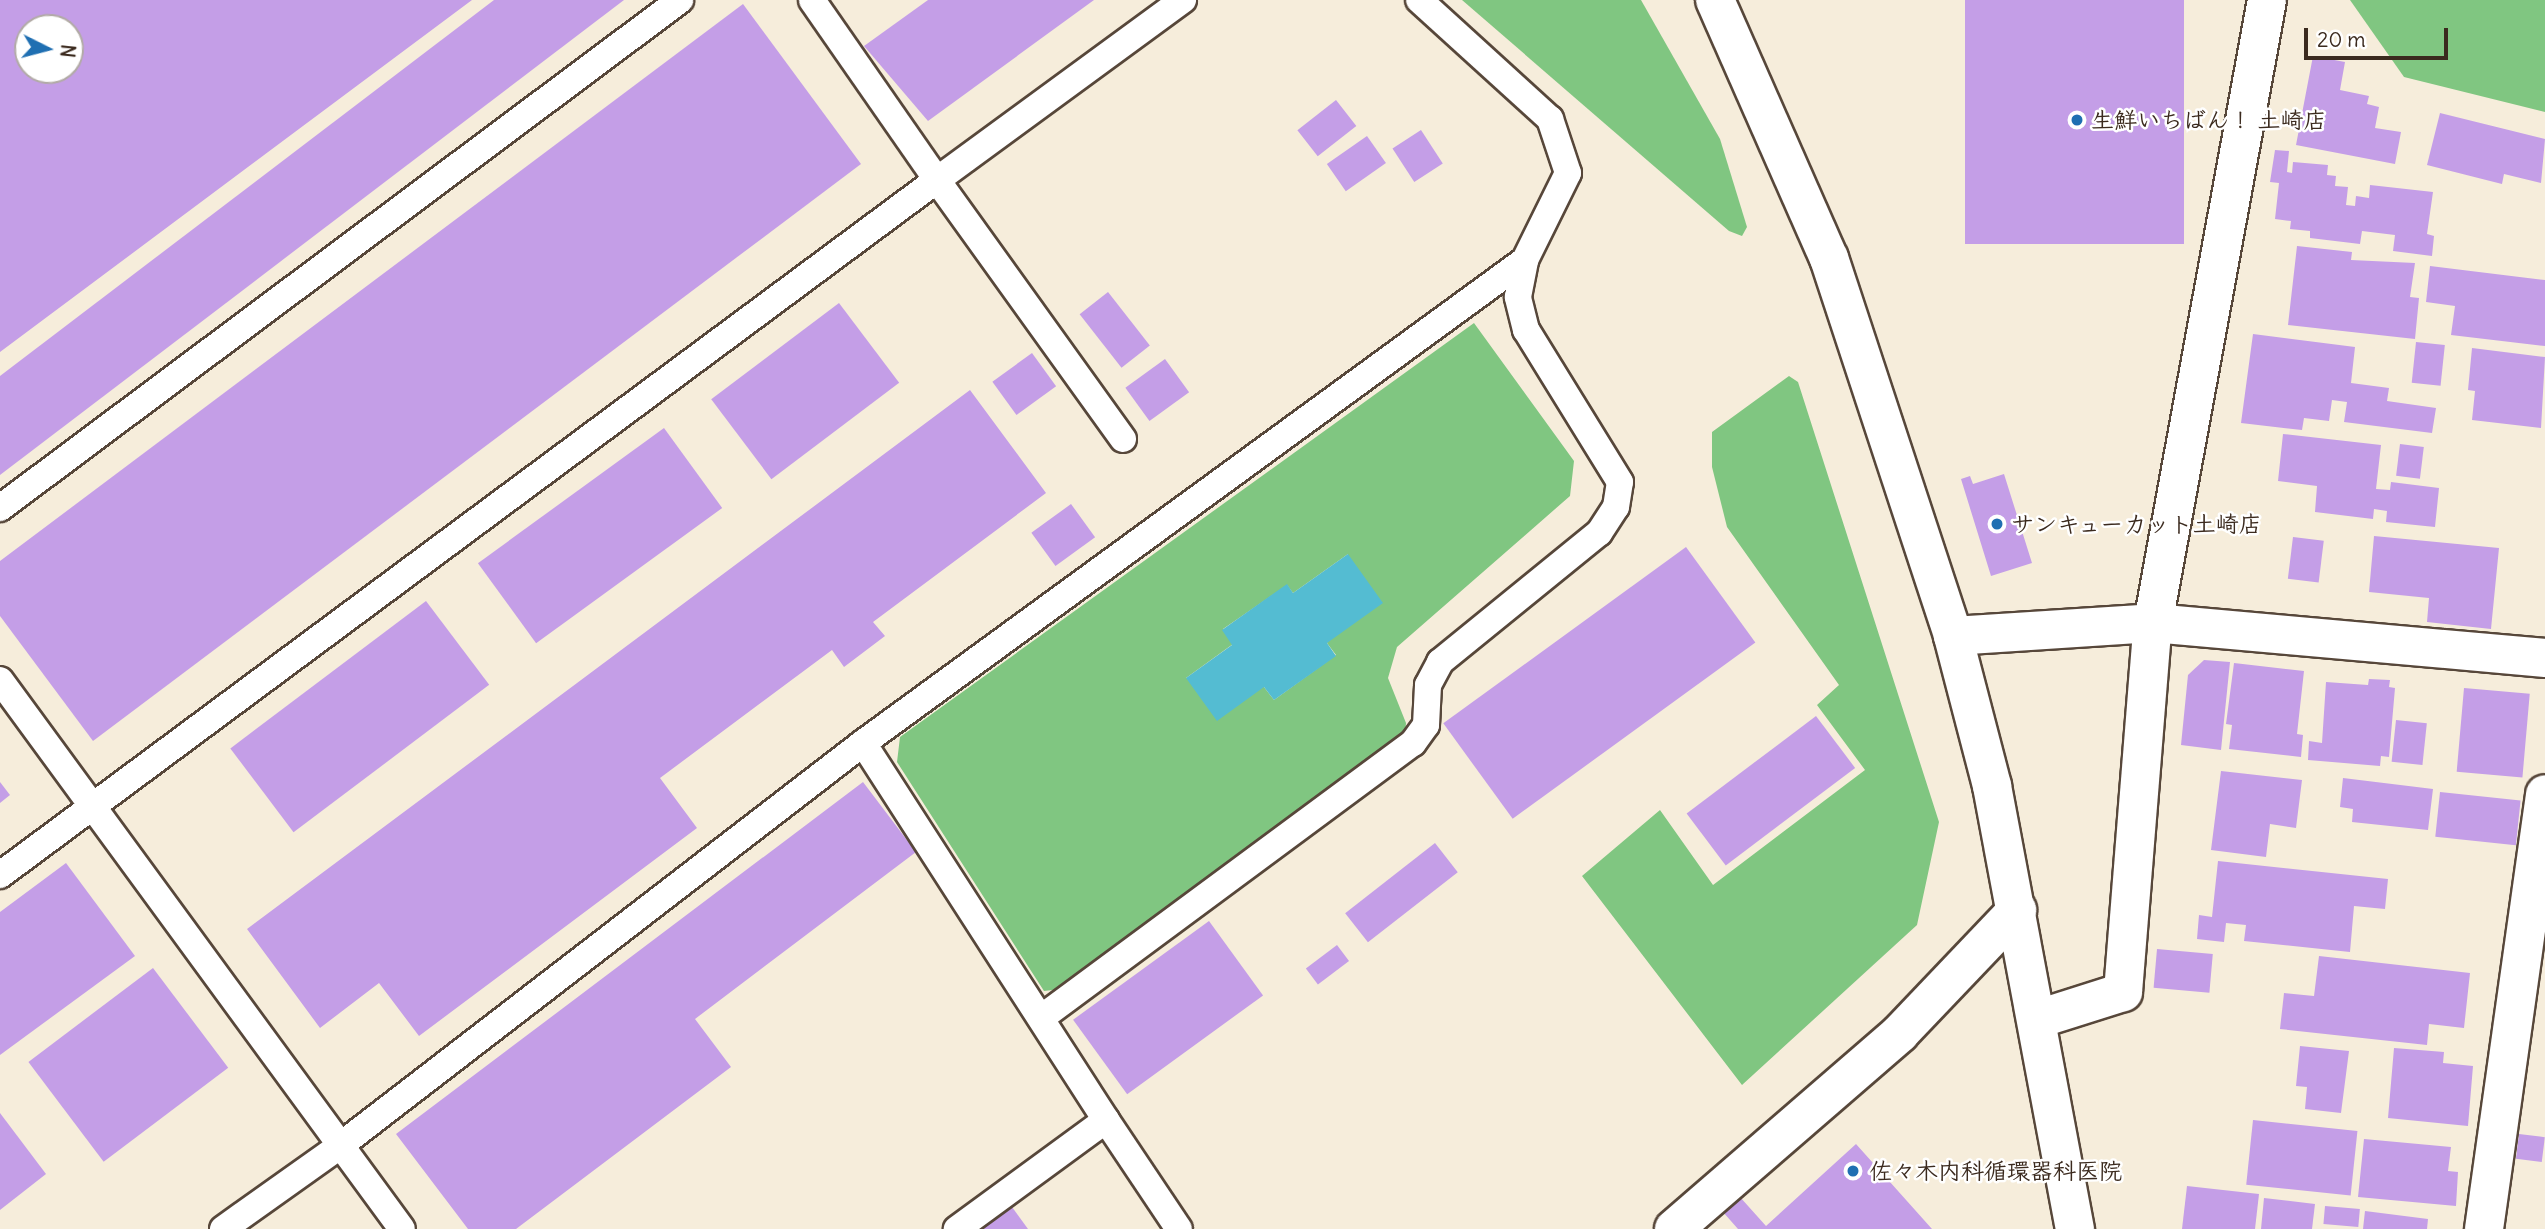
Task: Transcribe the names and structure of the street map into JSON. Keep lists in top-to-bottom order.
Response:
{
  "places": ["生鮮いちばん！ 土崎店", "サンキューカット土崎店", "佐々木内科循環器科医院"],
  "scale_bar": "20 m",
  "north": "right"
}
